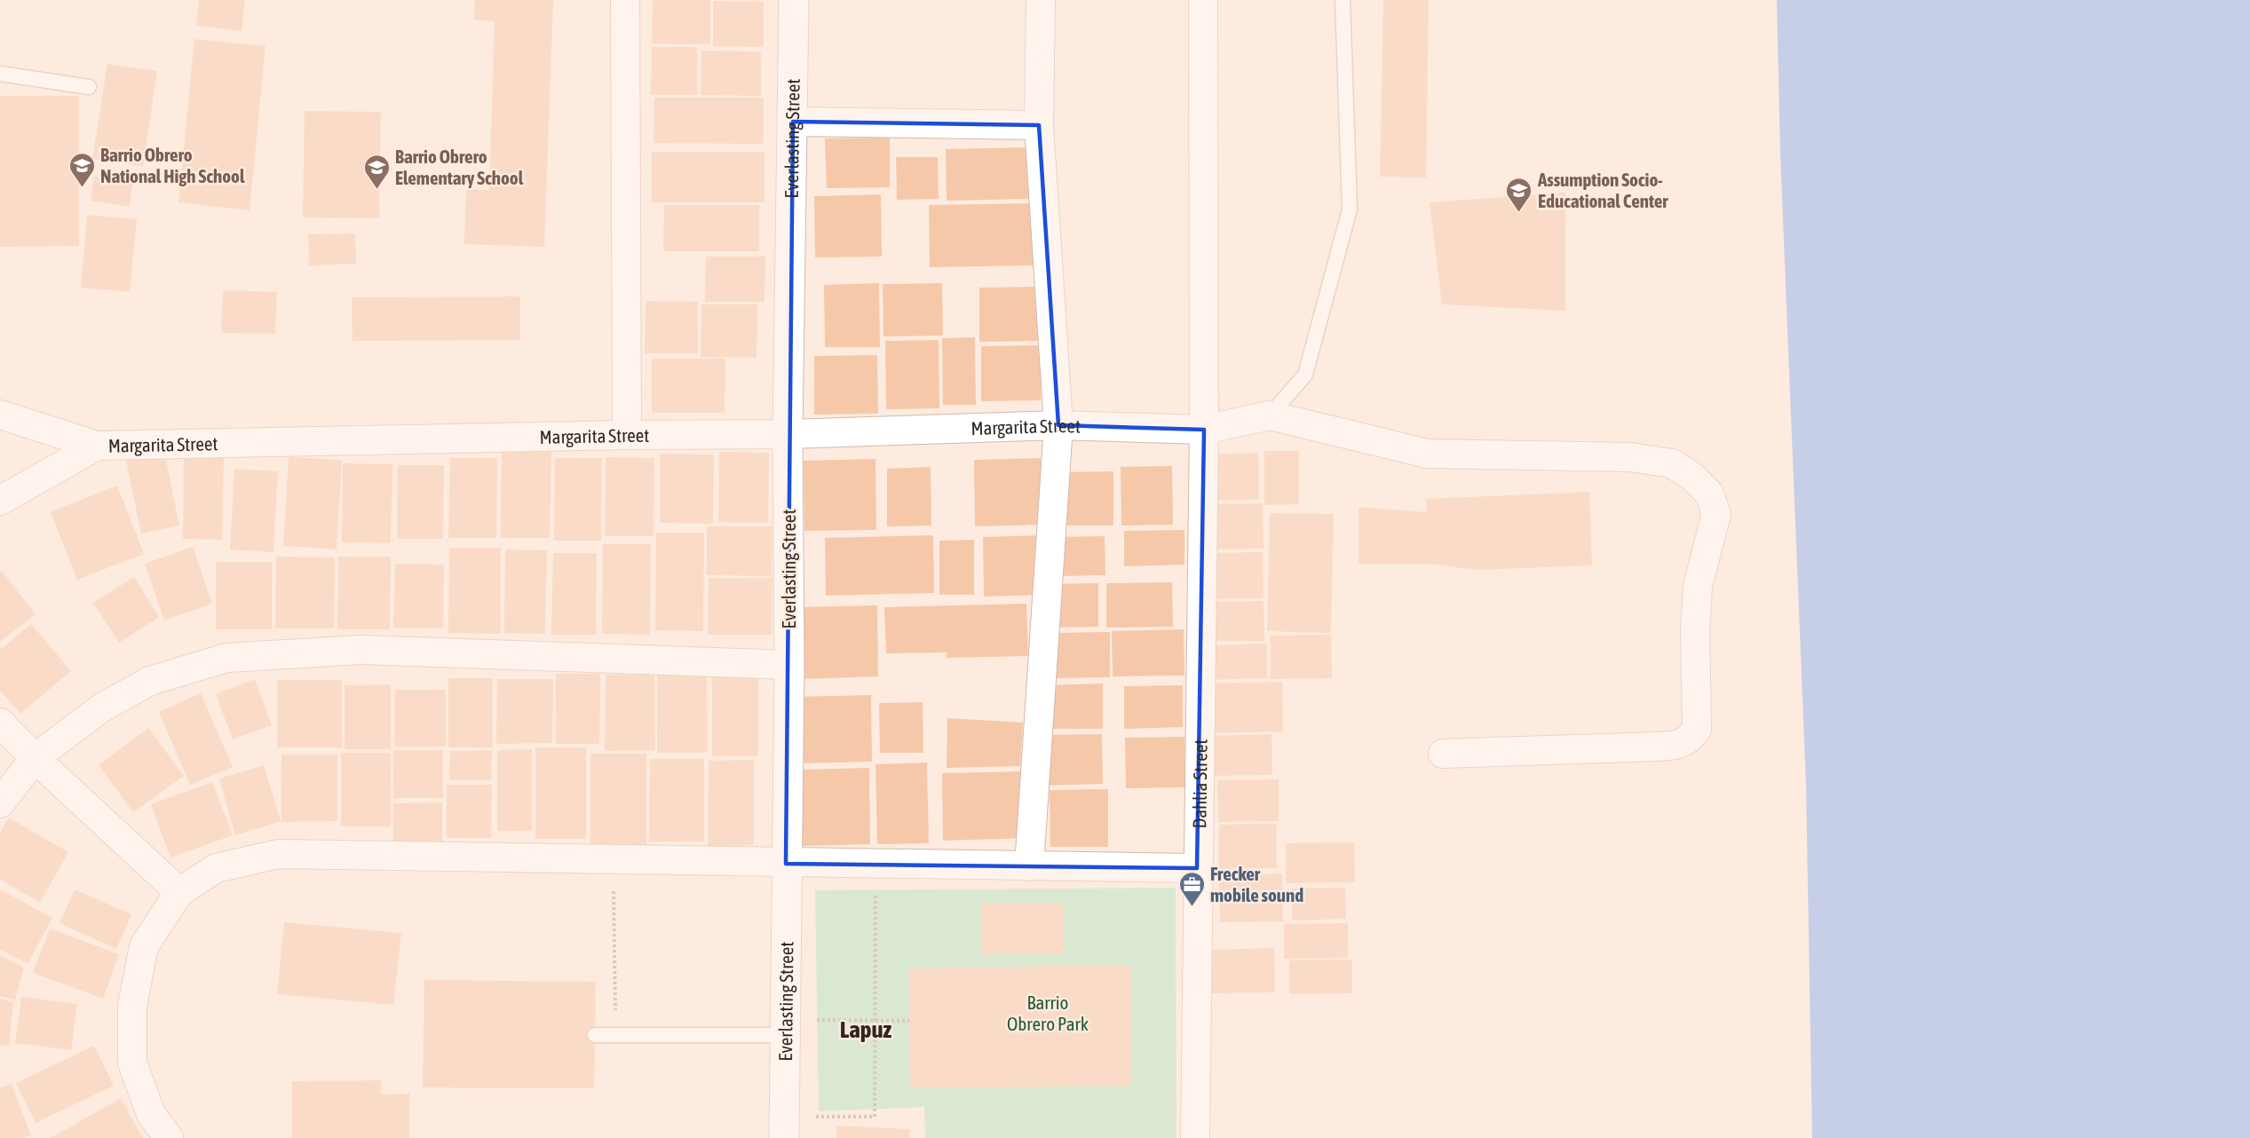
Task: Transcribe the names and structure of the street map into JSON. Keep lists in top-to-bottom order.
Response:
{
  "streets": {
    "street": ["Everlasting Street", "Margarita Street", "Dahlia Street"]
  },
  "crossings": [
    ["Everlasting Street", "Margarita Street"],
    ["Margarita Street", "Dahlia Street"]
  ],
  "districts": ["Lapuz"],
  "parks": ["Barrio Obrero Park"],
  "places": {
    "school or university": ["Barrio Obrero National High School", "Barrio Obrero Elementary School", "Assumption Socio- Educational Center"],
    "office": ["Frecker mobile sound"]
  }
}
